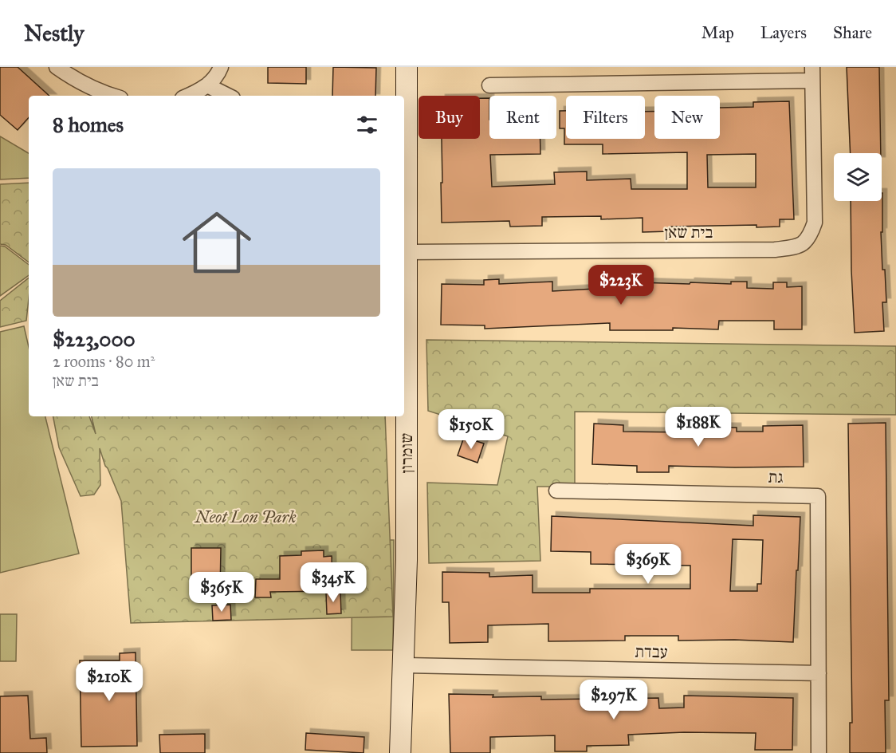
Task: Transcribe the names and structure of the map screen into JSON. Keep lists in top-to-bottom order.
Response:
{
  "streets": {
    "street": [
      "בית שאן",
      "שומרון",
      "גת",
      "עבדת"
    ]
  },
  "crossings": [
    ["בית שאן", "שומרון"],
    ["שומרון", "עבדת"],
    ["גת", "עבדת"]
  ],
  "parks": ["Neot Lon Park"],
  "page": {
    "header": "Nestly",
    "nav": ["Map", "Layers", "Share"],
    "chip": [
      "Buy",
      "Rent",
      "Filters",
      "New"
    ],
    "heading": "8 homes",
    "list": [
      {
        "name": "$223,000",
        "note": "2 rooms · 80 m² · בית שאן"
      }
    ],
    "price": [
      "$223K",
      "$188K",
      "$150K",
      "$369K",
      "$345K",
      "$365K",
      "$210K",
      "$297K"
    ]
  }
}
